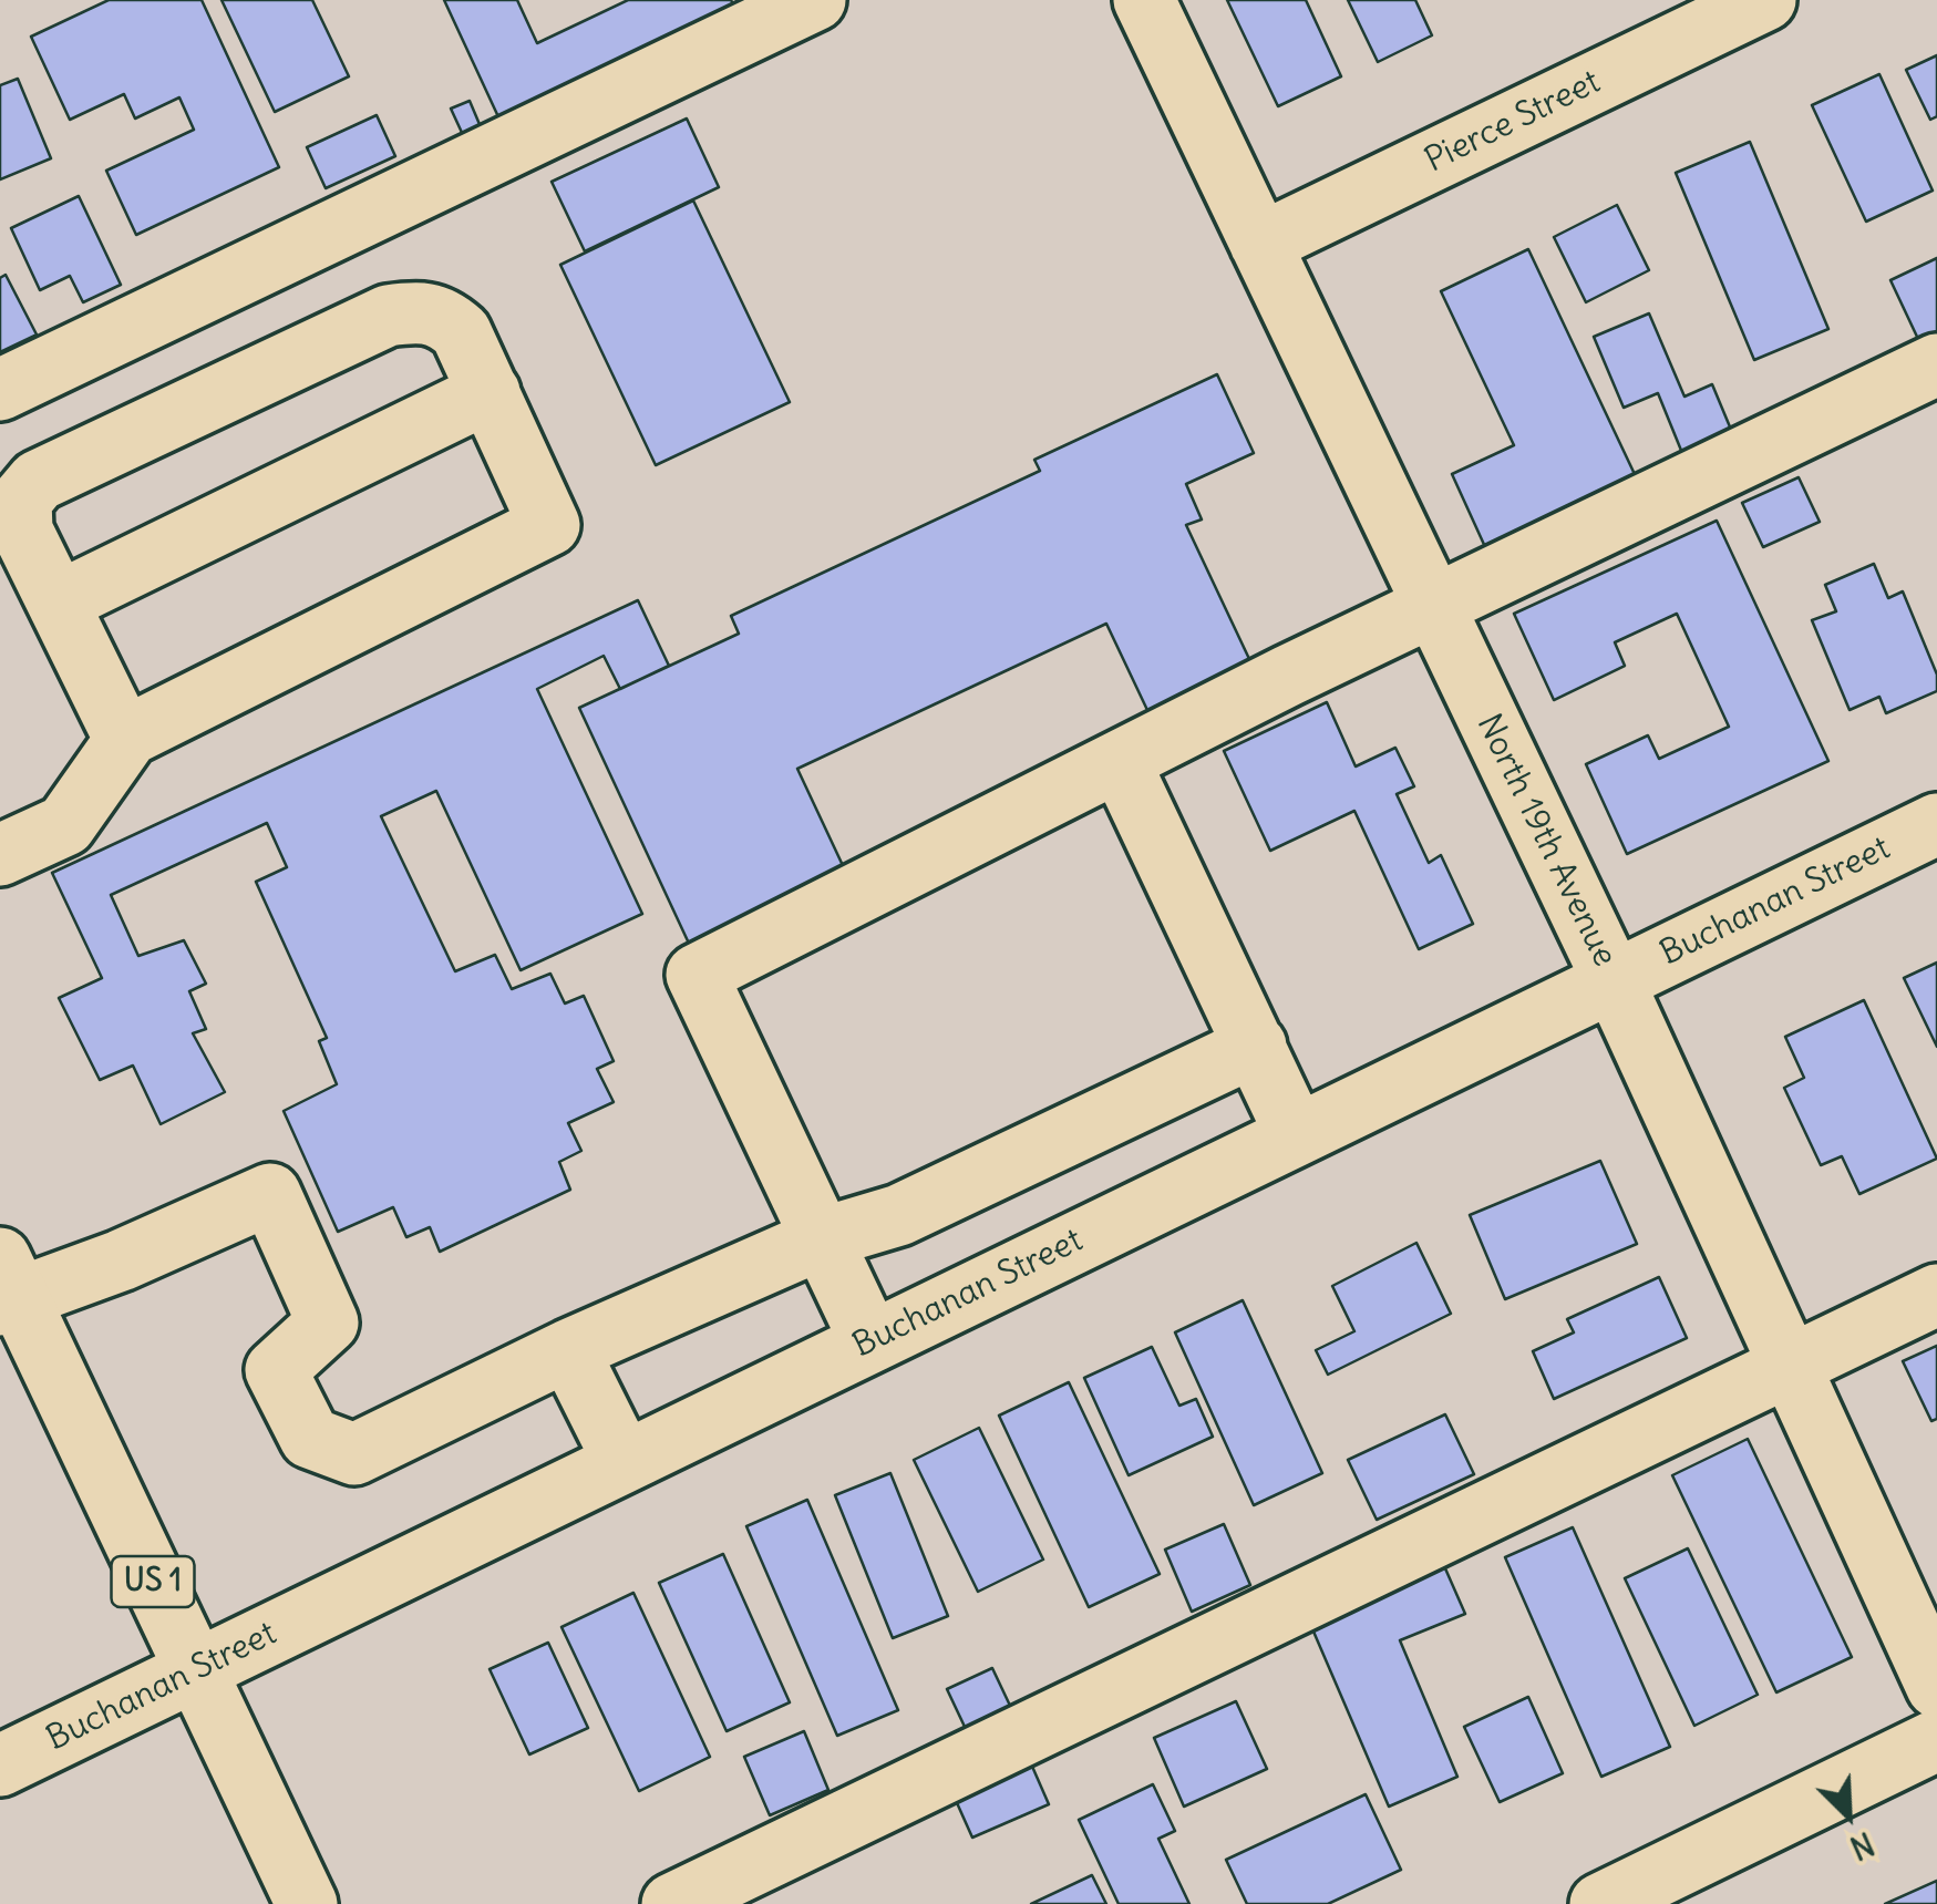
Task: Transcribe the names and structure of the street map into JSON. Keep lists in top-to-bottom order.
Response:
{
  "streets": {
    "street": [
      "Pierce Street",
      "North 19th Avenue",
      "Buchanan Street",
      "US 1"
    ]
  },
  "crossings": [
    ["Pierce Street", "North 19th Avenue"],
    ["North 19th Avenue", "Buchanan Street"],
    ["Buchanan Street", "US 1"]
  ],
  "north": "bottom right"
}
